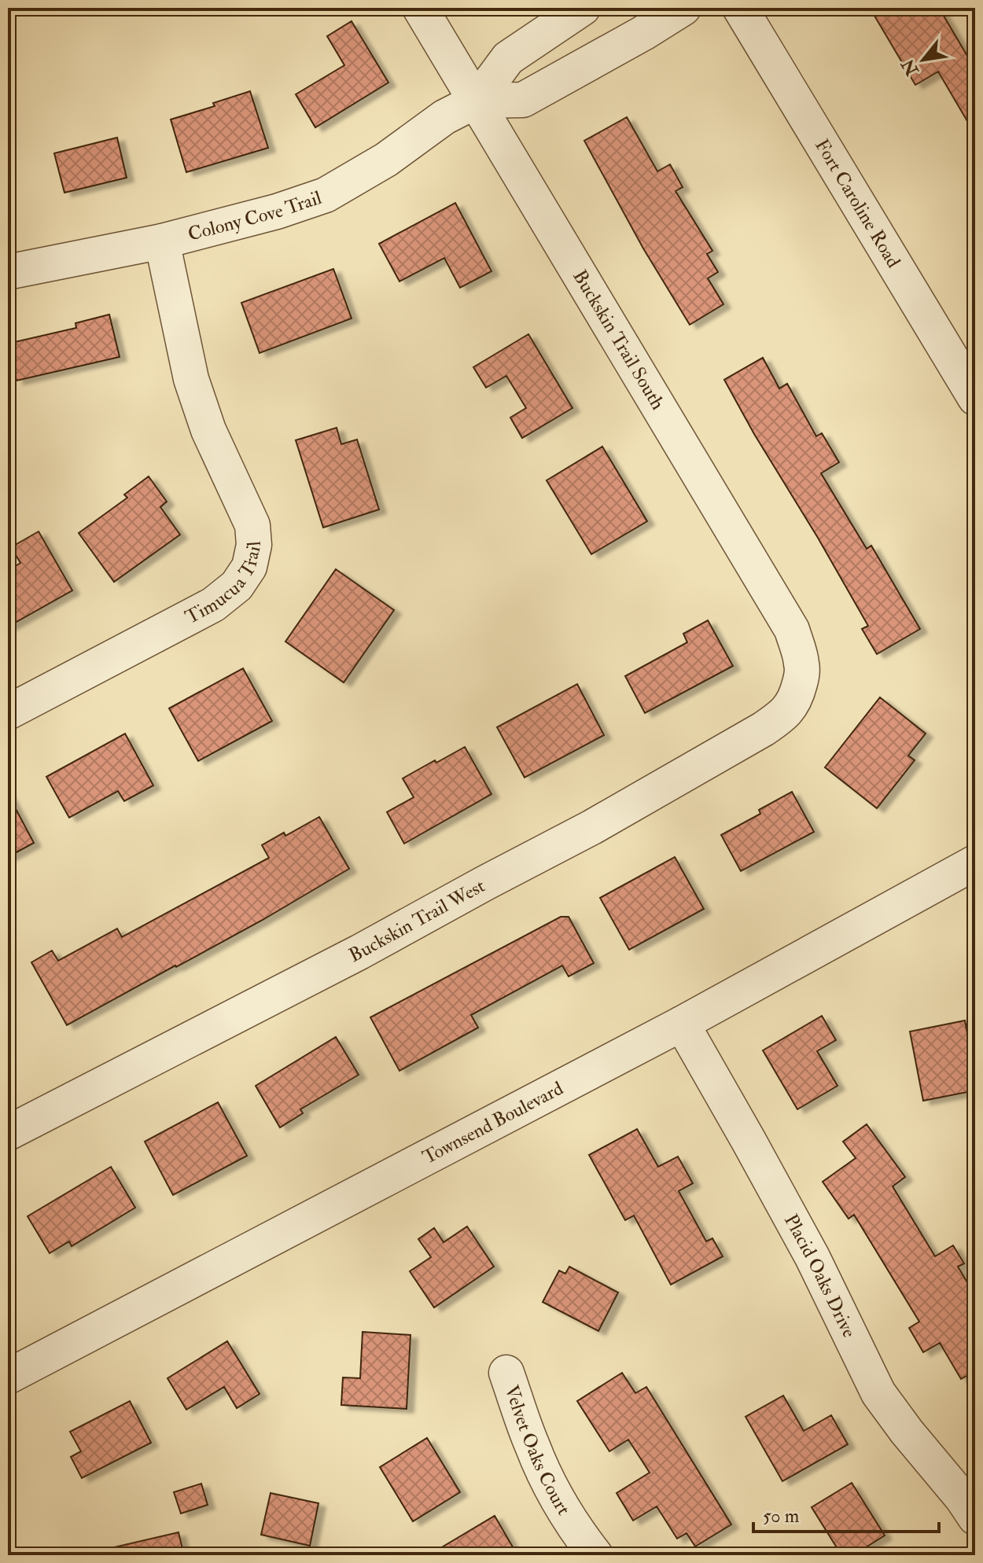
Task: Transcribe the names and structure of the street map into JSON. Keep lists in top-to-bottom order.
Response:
{
  "streets": {
    "street": [
      "Fort Caroline Road",
      "Colony Cove Trail",
      "Buckskin Trail South",
      "Timucua Trail",
      "Buckskin Trail West",
      "Townsend Boulevard",
      "Placid Oaks Drive",
      "Velvet Oaks Court"
    ]
  },
  "crossings": [
    ["Colony Cove Trail", "Buckskin Trail South"],
    ["Colony Cove Trail", "Timucua Trail"],
    ["Buckskin Trail South", "Buckskin Trail West"],
    ["Townsend Boulevard", "Placid Oaks Drive"]
  ],
  "scale_bar": "50 m",
  "north": "bottom left"
}
